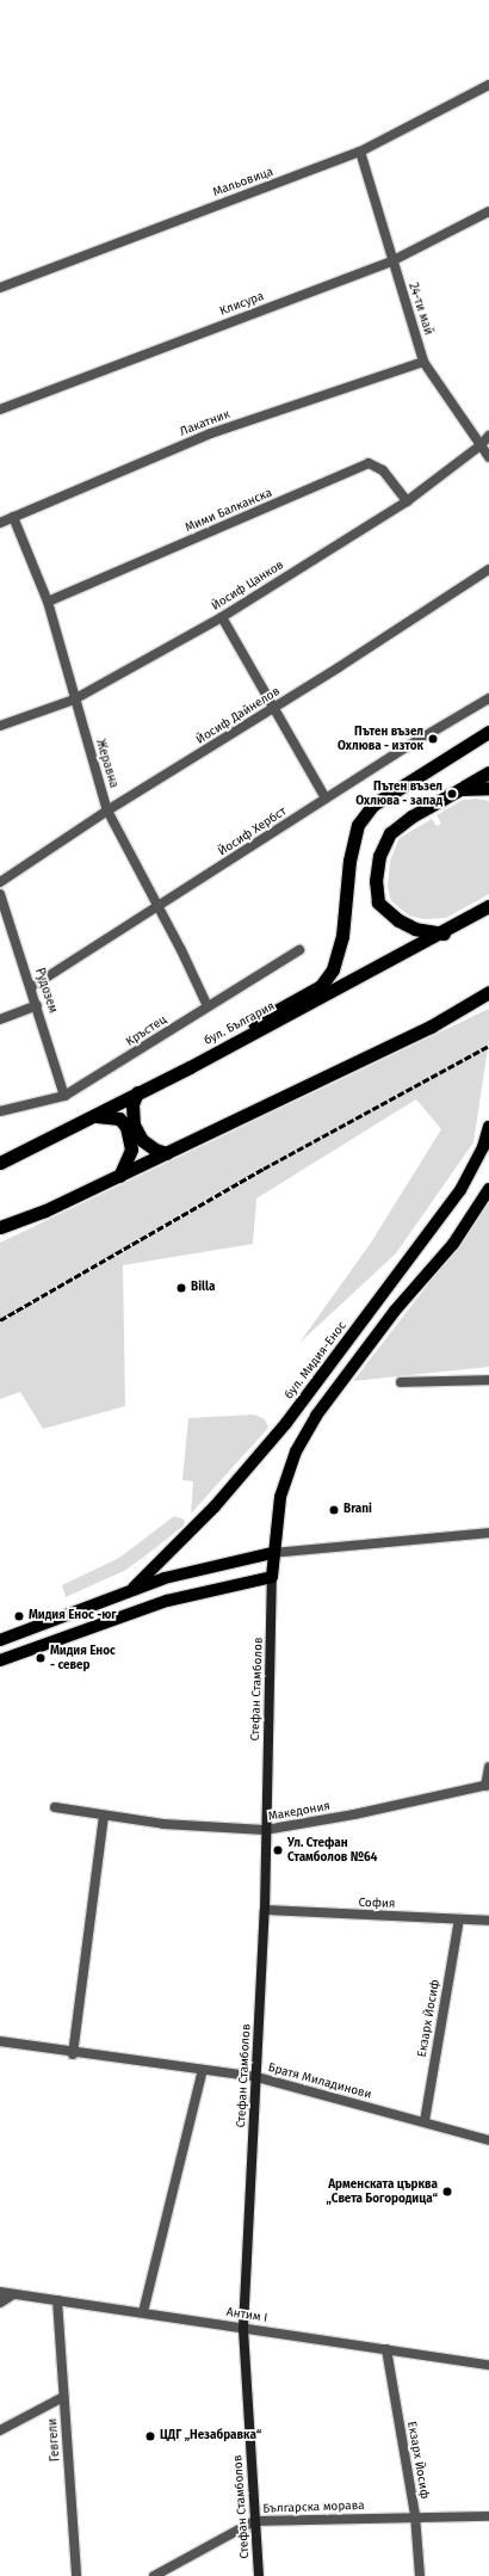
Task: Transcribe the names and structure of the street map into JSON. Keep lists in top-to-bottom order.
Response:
{
  "streets": {
    "highway": ["бул. България"],
    "main road": ["бул. Мидия-Енос", "Стефан Стамболов"],
    "street": [
      "Мальовица",
      "Клисура",
      "24-ти май",
      "Лакатник",
      "Мими Балканска",
      "Йосиф Цанков",
      "Йосиф Дайнелов",
      "Жеравна",
      "Йосиф Хербст",
      "Рудозем",
      "Кръстец",
      "Македония",
      "София",
      "Екзарх Йосиф",
      "Братя Миладинови",
      "Антим I",
      "Гевгели",
      "Българска морава"
    ]
  },
  "crossings": [
    ["Мальовица", "24-ти май"],
    ["Клисура", "24-ти май"],
    ["24-ти май", "Лакатник"],
    ["24-ти май", "Йосиф Цанков"],
    ["Лакатник", "Жеравна"],
    ["Мими Балканска", "Йосиф Цанков"],
    ["Мими Балканска", "Жеравна"],
    ["Йосиф Цанков", "Жеравна"],
    ["Йосиф Дайнелов", "Жеравна"],
    ["Жеравна", "Йосиф Хербст"],
    ["Жеравна", "Кръстец"],
    ["Йосиф Хербст", "Рудозем"],
    ["Рудозем", "Кръстец"],
    ["Стефан Стамболов", "Македония"],
    ["Стефан Стамболов", "София"],
    ["Стефан Стамболов", "Братя Миладинови"],
    ["Стефан Стамболов", "Антим I"],
    ["Стефан Стамболов", "Българска морава"],
    ["София", "Екзарх Йосиф"],
    ["Екзарх Йосиф", "Братя Миладинови"],
    ["Екзарх Йосиф", "Антим I"],
    ["Екзарх Йосиф", "Българска морава"],
    ["Антим I", "Гевгели"]
  ],
  "places": [
    "Пътен възел Охлюва - изток",
    "Пътен възел Охлюва - запад",
    "Billa",
    "Brani",
    "Мидия Енос -юг",
    "Мидия Енос - север",
    "Ул. Стефан Стамболов №64",
    "Арменската църква „Света Богородица“",
    "ЦДГ „Незабравка“"
  ]
}
